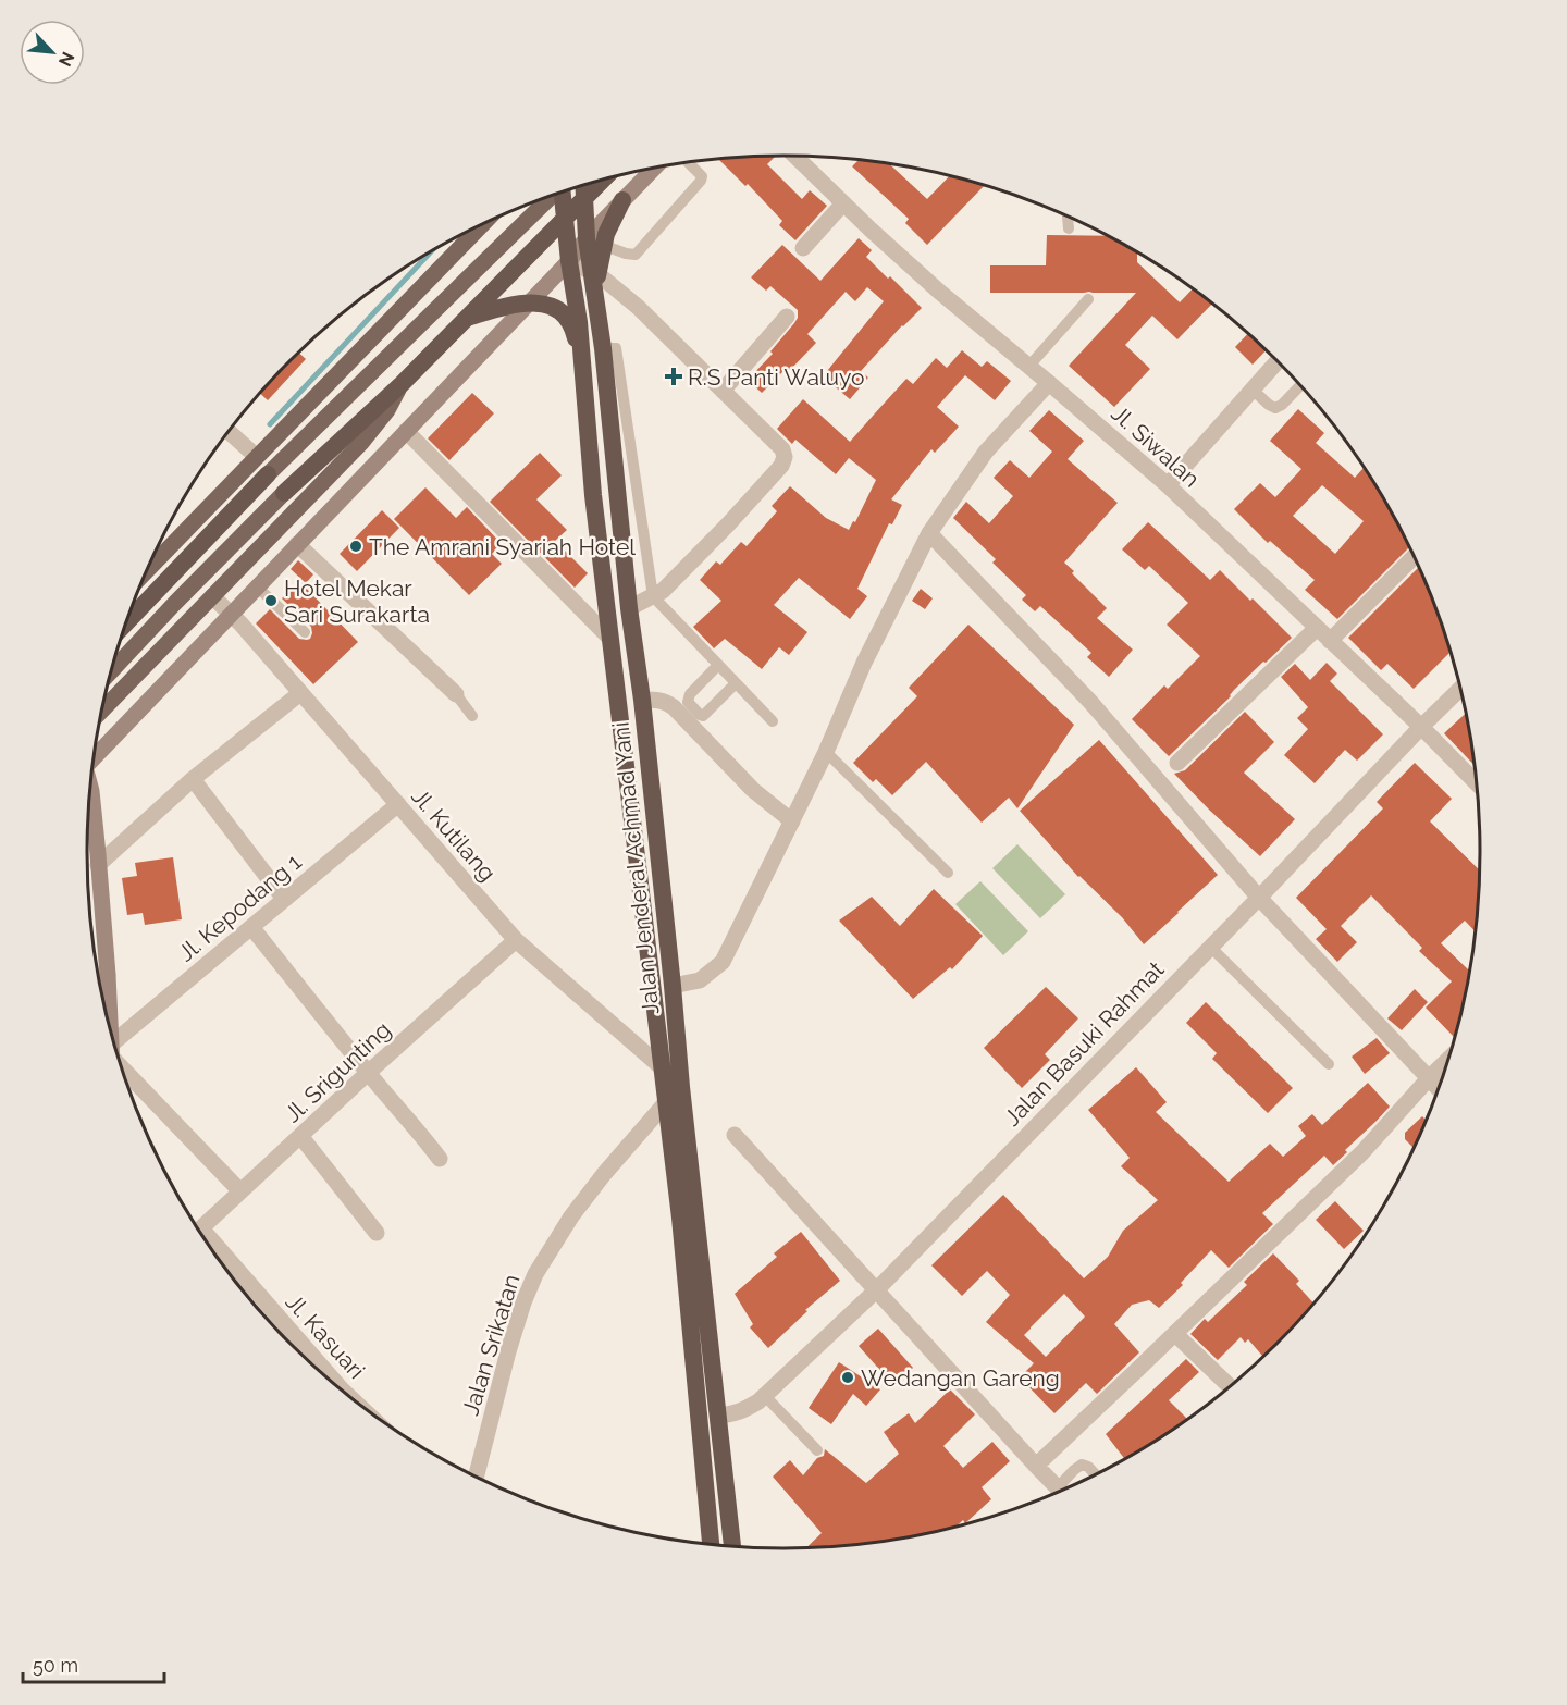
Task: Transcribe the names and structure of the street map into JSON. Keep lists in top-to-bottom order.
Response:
{
  "streets": {
    "highway": ["Jalan Jenderal Achmad Yani"],
    "street": [
      "Jl. Siwalan",
      "Jl. Kutilang",
      "Jl. Kepodang 1",
      "Jalan Basuki Rahmat",
      "Jl. Srigunting",
      "Jl. Kasuari",
      "Jalan Srikatan"
    ]
  },
  "crossings": [
    ["Jl. Siwalan", "Jalan Basuki Rahmat"],
    ["Jl. Kutilang", "Jalan Jenderal Achmad Yani"],
    ["Jl. Kutilang", "Jl. Kepodang 1"],
    ["Jl. Kutilang", "Jl. Srigunting"],
    ["Jalan Jenderal Achmad Yani", "Jalan Srikatan"]
  ],
  "places": {
    "health": ["R.S Panti Waluyo"],
    "other": ["The Amrani Syariah Hotel", "Hotel Mekar Sari Surakarta", "Wedangan Gareng"]
  },
  "scale_bar": "50 m",
  "north": "bottom right"
}
